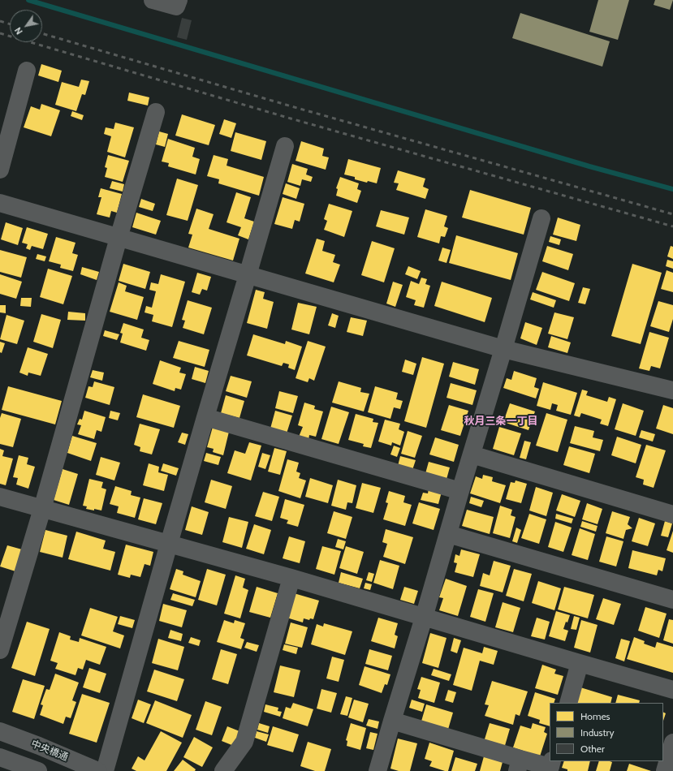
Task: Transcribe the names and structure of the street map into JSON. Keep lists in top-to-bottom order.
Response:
{
  "streets": {
    "street": ["中央橋通"]
  },
  "districts": ["秋月三条一丁目"],
  "legend": ["Homes", "Industry", "Other"],
  "north": "bottom left"
}
